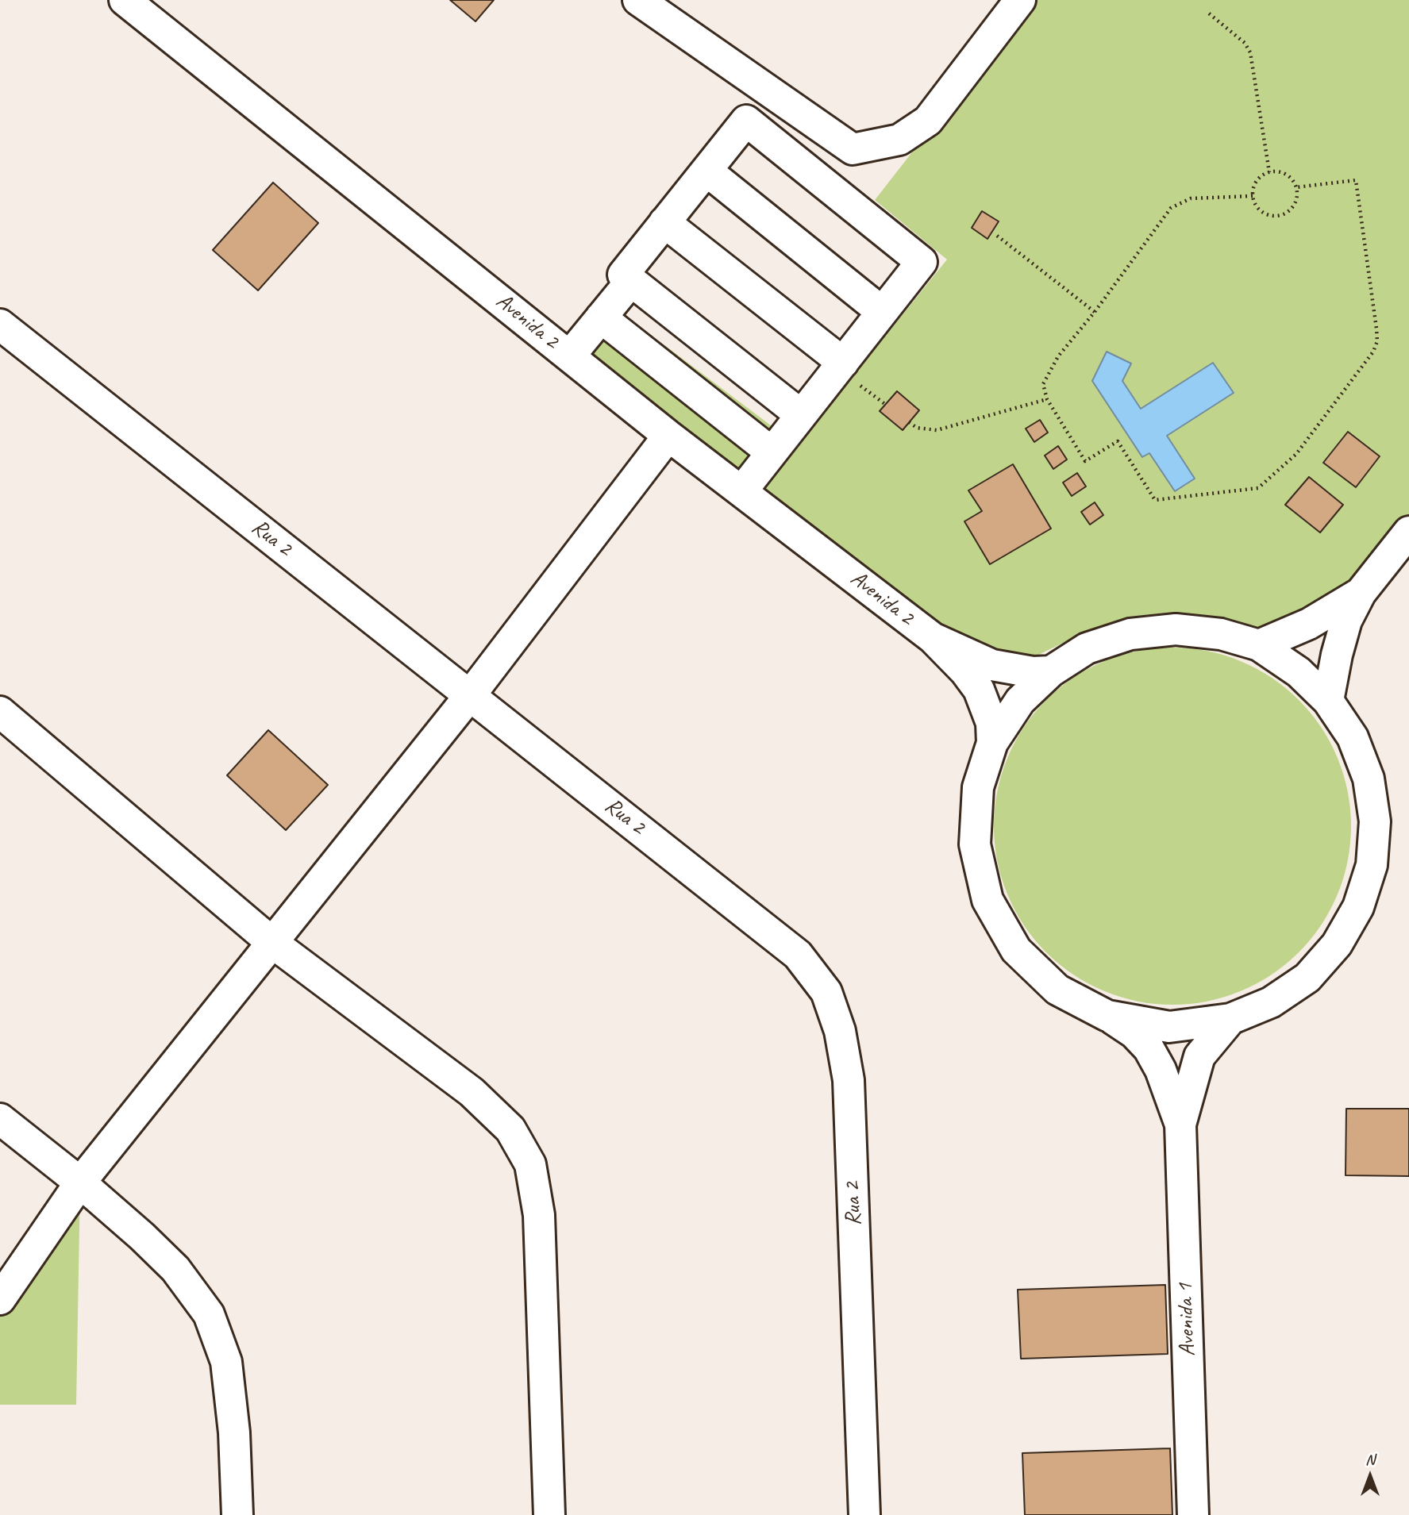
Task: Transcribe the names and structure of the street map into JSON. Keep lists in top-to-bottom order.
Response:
{
  "streets": {
    "street": ["Avenida 2", "Rua 2", "Avenida 1"]
  },
  "north": "top"
}
